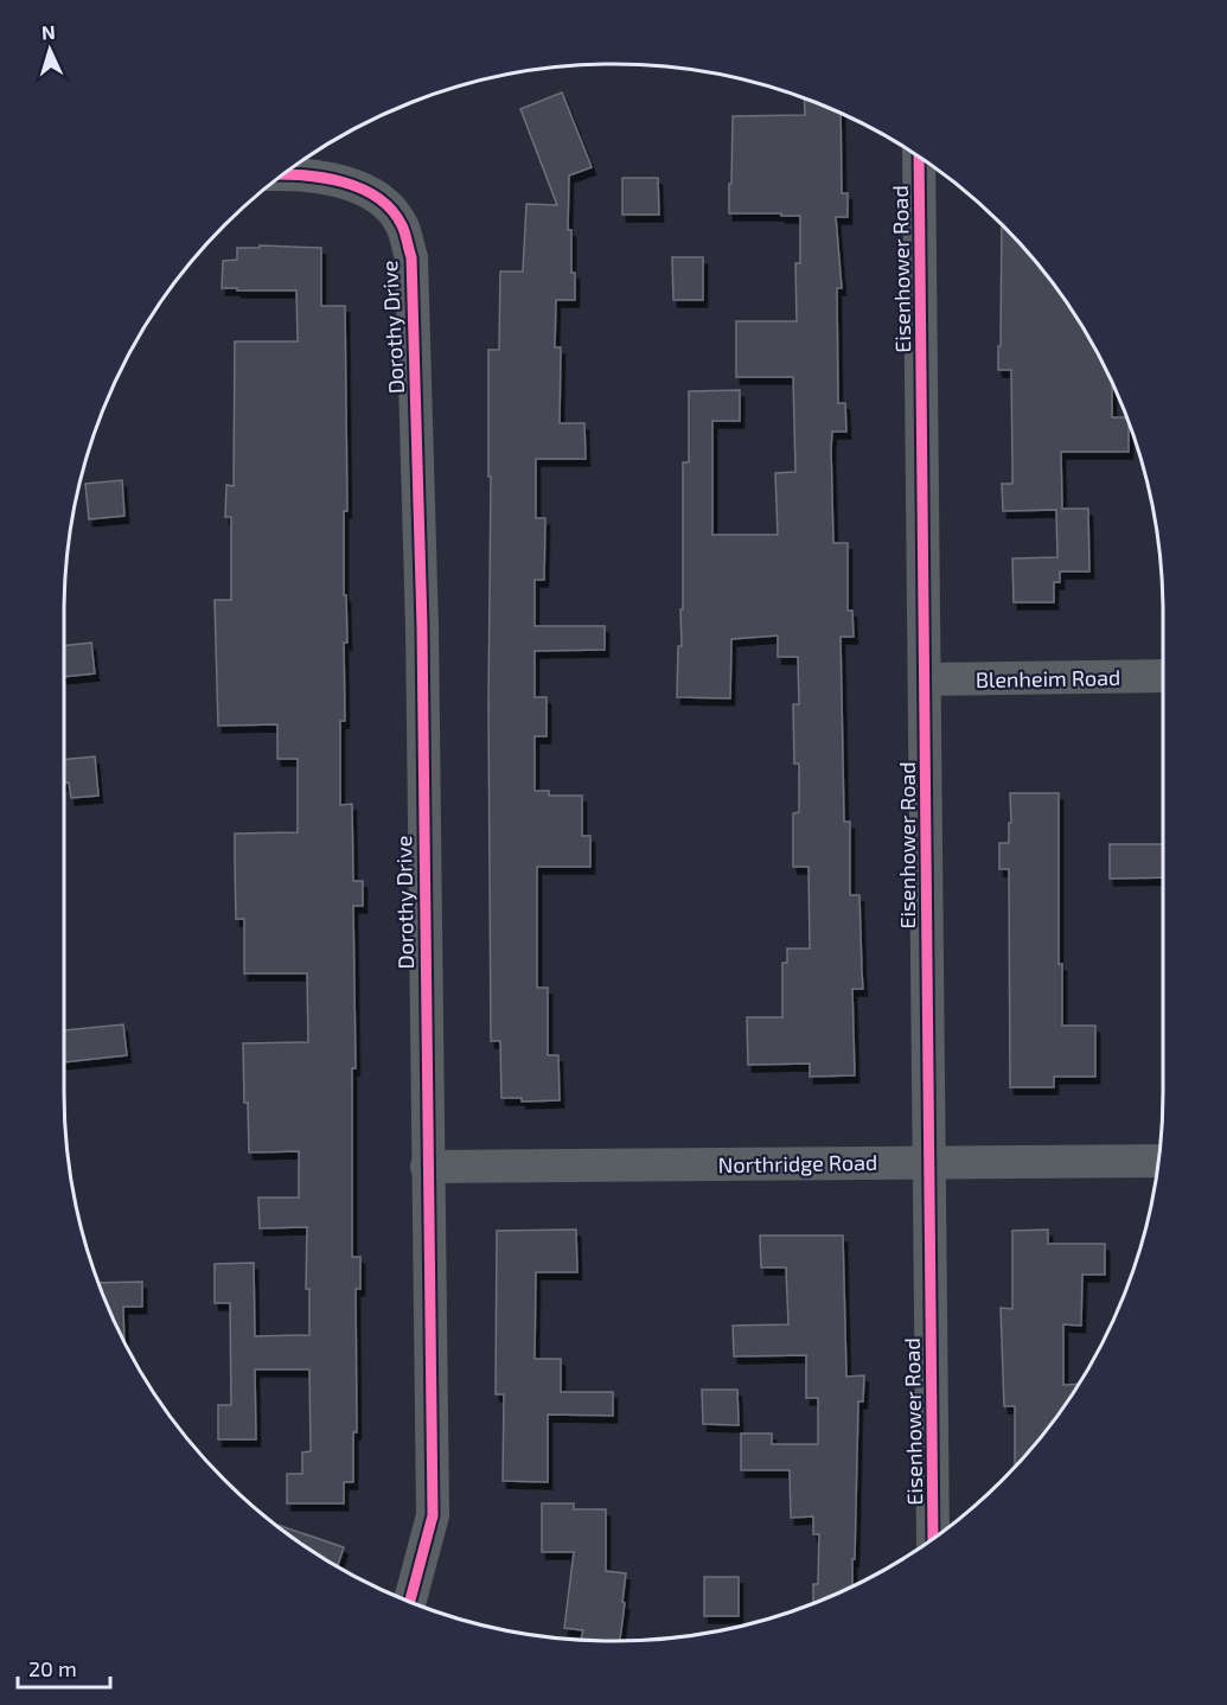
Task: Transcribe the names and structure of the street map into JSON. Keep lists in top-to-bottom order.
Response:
{
  "streets": {
    "street": [
      "Eisenhower Road",
      "Dorothy Drive",
      "Blenheim Road",
      "Northridge Road"
    ]
  },
  "crossings": [
    ["Eisenhower Road", "Blenheim Road"],
    ["Eisenhower Road", "Northridge Road"],
    ["Dorothy Drive", "Northridge Road"]
  ],
  "scale_bar": "20 m",
  "north": "top"
}
